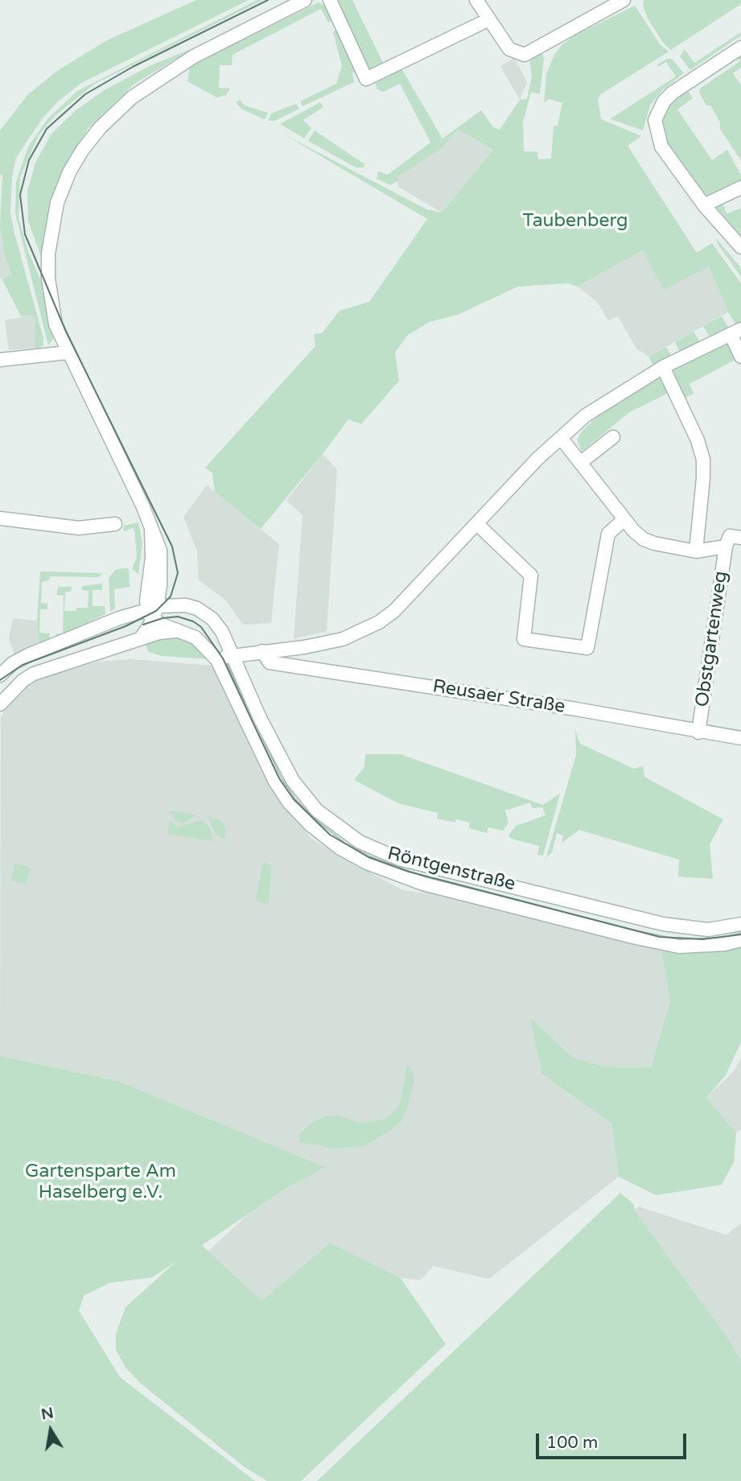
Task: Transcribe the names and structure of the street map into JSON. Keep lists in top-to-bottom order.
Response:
{
  "streets": {
    "street": ["Obstgartenweg", "Reusaer Straße", "Röntgenstraße"]
  },
  "crossings": [
    ["Obstgartenweg", "Reusaer Straße"]
  ],
  "parks": ["Taubenberg", "Gartensparte Am Haselberg e.V."],
  "scale_bar": "100 m",
  "north": "top"
}
